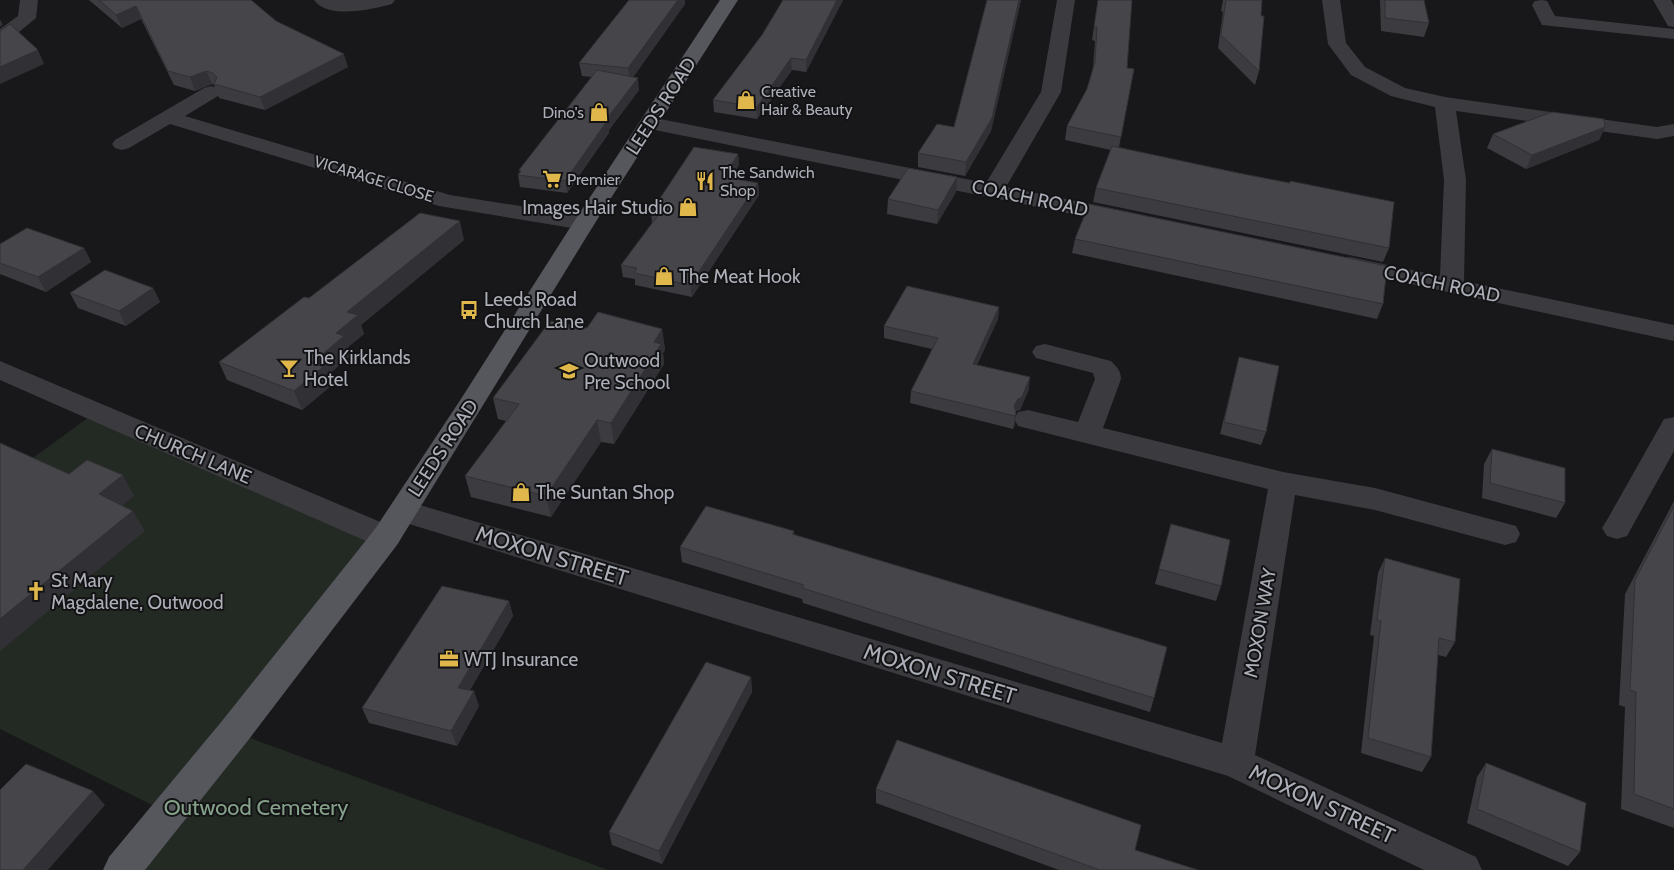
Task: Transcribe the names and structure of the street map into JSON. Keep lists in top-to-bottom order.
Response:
{
  "streets": {
    "main road": ["LEEDS ROAD"],
    "street": [
      "VICARAGE CLOSE",
      "COACH ROAD",
      "CHURCH LANE",
      "MOXON STREET",
      "MOXON WAY"
    ]
  },
  "crossings": [
    ["LEEDS ROAD", "VICARAGE CLOSE"],
    ["LEEDS ROAD", "COACH ROAD"],
    ["LEEDS ROAD", "CHURCH LANE"],
    ["LEEDS ROAD", "MOXON STREET"],
    ["CHURCH LANE", "MOXON STREET"],
    ["MOXON STREET", "MOXON WAY"]
  ],
  "parks": ["Outwood Cemetery"],
  "places": {
    "shop": [
      "Creative Hair & Beauty",
      "Dino's",
      "Images Hair Studio",
      "The Meat Hook",
      "The Suntan Shop"
    ],
    "supermarket": ["Premier"],
    "restaurant": ["The Sandwich Shop"],
    "bus stop": ["Leeds Road Church Lane"],
    "bar": ["The Kirklands Hotel"],
    "school or university": ["Outwood Pre School"],
    "church": ["St Mary Magdalene, Outwood"],
    "office": ["WTJ Insurance"]
  }
}
